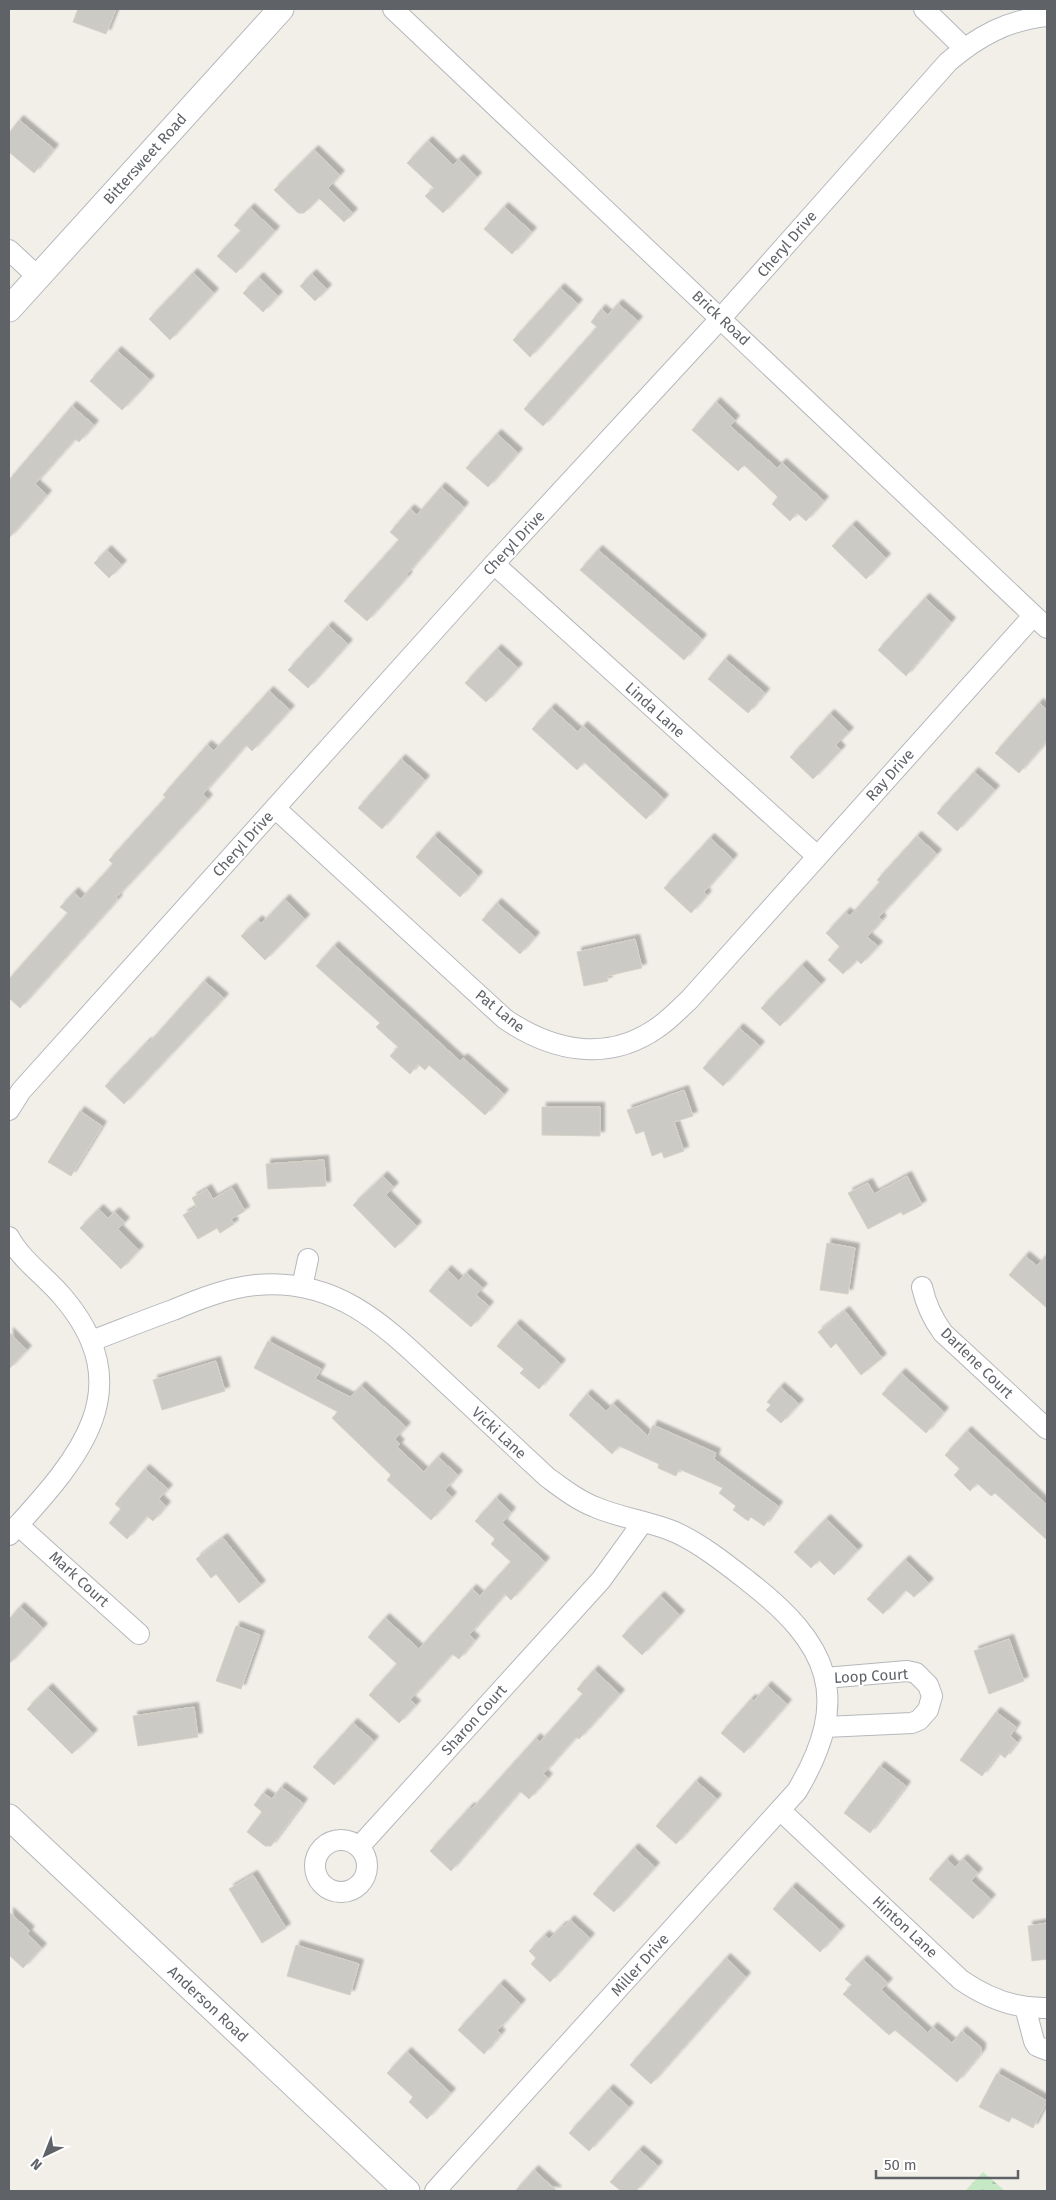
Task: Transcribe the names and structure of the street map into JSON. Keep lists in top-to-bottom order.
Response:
{
  "streets": {
    "street": [
      "Bittersweet Road",
      "Cheryl Drive",
      "Brick Road",
      "Linda Lane",
      "Ray Drive",
      "Pat Lane",
      "Darlene Court",
      "Vicki Lane",
      "Mark Court",
      "Loop Court",
      "Sharon Court",
      "Hinton Lane",
      "Miller Drive",
      "Anderson Road"
    ]
  },
  "crossings": [
    ["Cheryl Drive", "Brick Road"],
    ["Cheryl Drive", "Linda Lane"],
    ["Cheryl Drive", "Pat Lane"],
    ["Brick Road", "Ray Drive"],
    ["Linda Lane", "Ray Drive"],
    ["Ray Drive", "Pat Lane"],
    ["Vicki Lane", "Loop Court"],
    ["Vicki Lane", "Sharon Court"],
    ["Vicki Lane", "Miller Drive"],
    ["Loop Court", "Miller Drive"],
    ["Hinton Lane", "Miller Drive"]
  ],
  "scale_bar": "50 m",
  "north": "bottom left"
}
